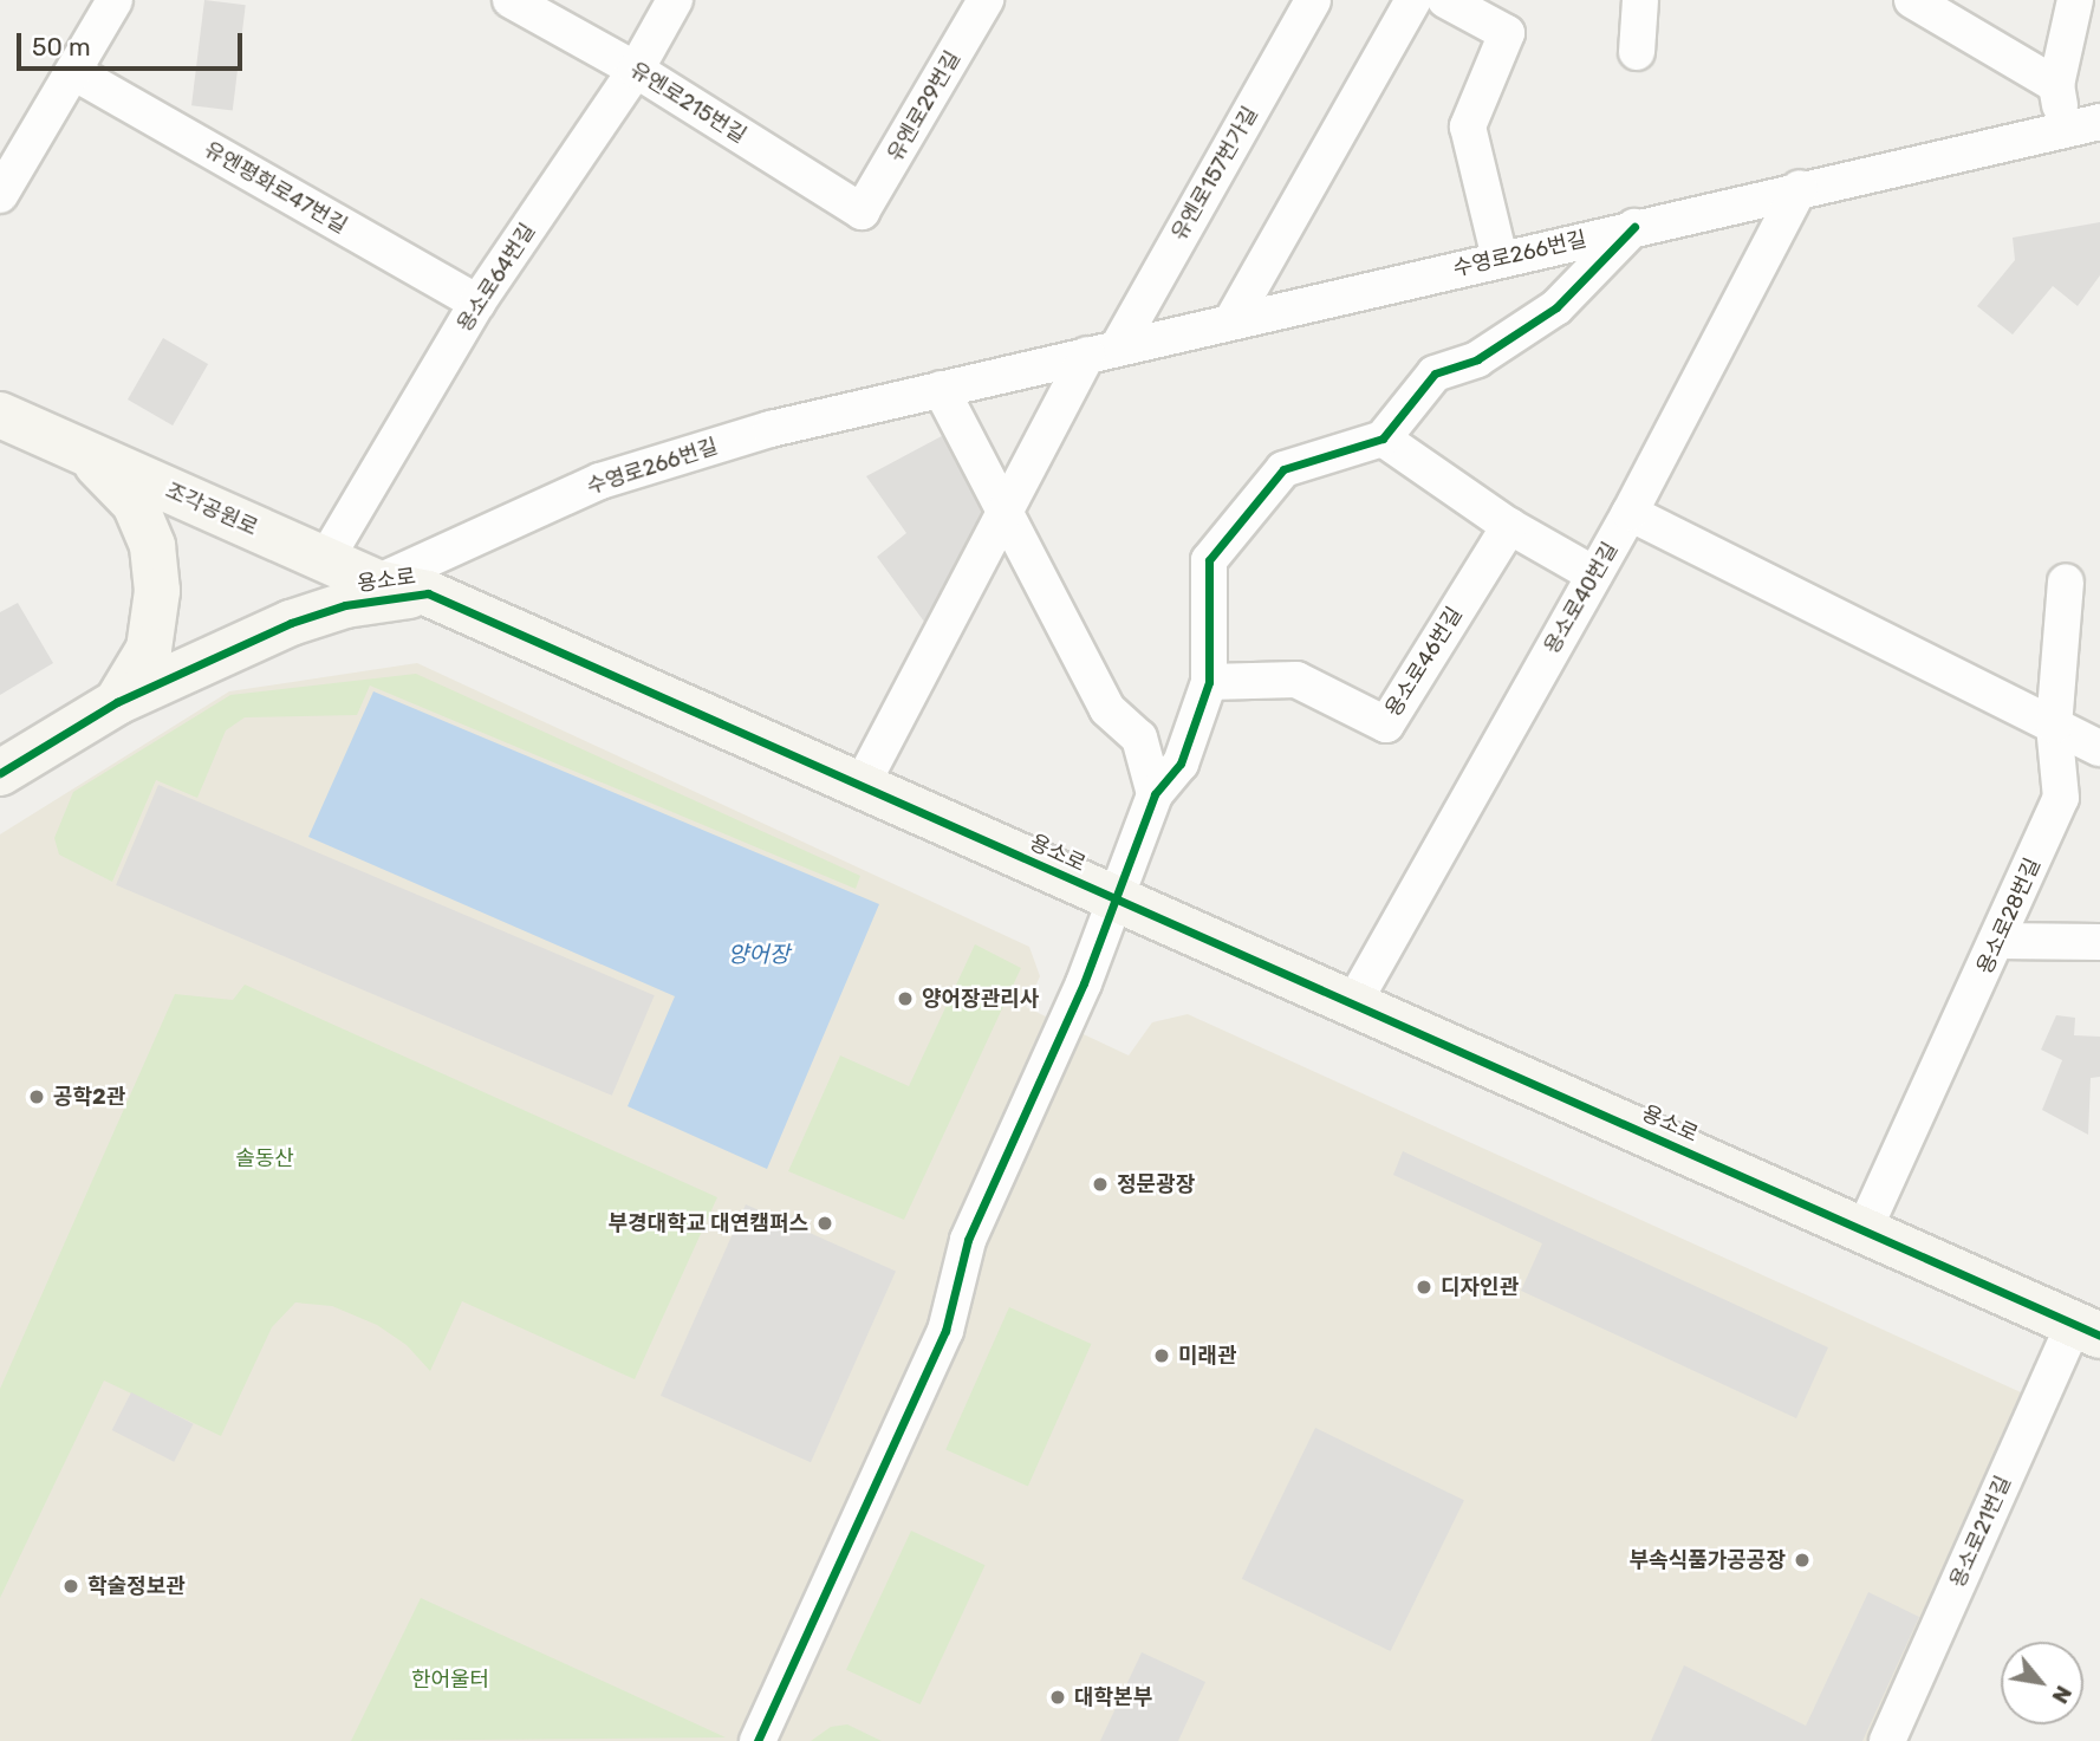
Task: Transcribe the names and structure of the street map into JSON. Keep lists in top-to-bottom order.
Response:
{
  "streets": {
    "main road": ["조각공원로", "용소로"],
    "street": [
      "유엔로215번길",
      "유엔로29번길",
      "유엔로157번가길",
      "유엔평화로47번길",
      "수영로266번길",
      "용소로64번길",
      "용소로40번길",
      "용소로46번길",
      "용소로28번길",
      "용소로21번길"
    ]
  },
  "crossings": [
    ["유엔로215번길", "유엔로29번길"],
    ["유엔로215번길", "용소로64번길"],
    ["유엔로157번가길", "수영로266번길"],
    ["유엔로157번가길", "용소로"],
    ["유엔평화로47번길", "용소로64번길"],
    ["수영로266번길", "조각공원로"],
    ["수영로266번길", "용소로40번길"],
    ["용소로64번길", "조각공원로"],
    ["조각공원로", "용소로"],
    ["용소로", "용소로40번길"],
    ["용소로", "용소로28번길"],
    ["용소로", "용소로21번길"]
  ],
  "water": ["양어장"],
  "parks": ["솔동산", "한어울터"],
  "places": [
    "양어장관리사",
    "공학2관",
    "정문광장",
    "부경대학교 대연캠퍼스",
    "디자인관",
    "미래관",
    "부속식품가공공장",
    "학술정보관",
    "대학본부"
  ],
  "scale_bar": "50 m",
  "north": "bottom right"
}
